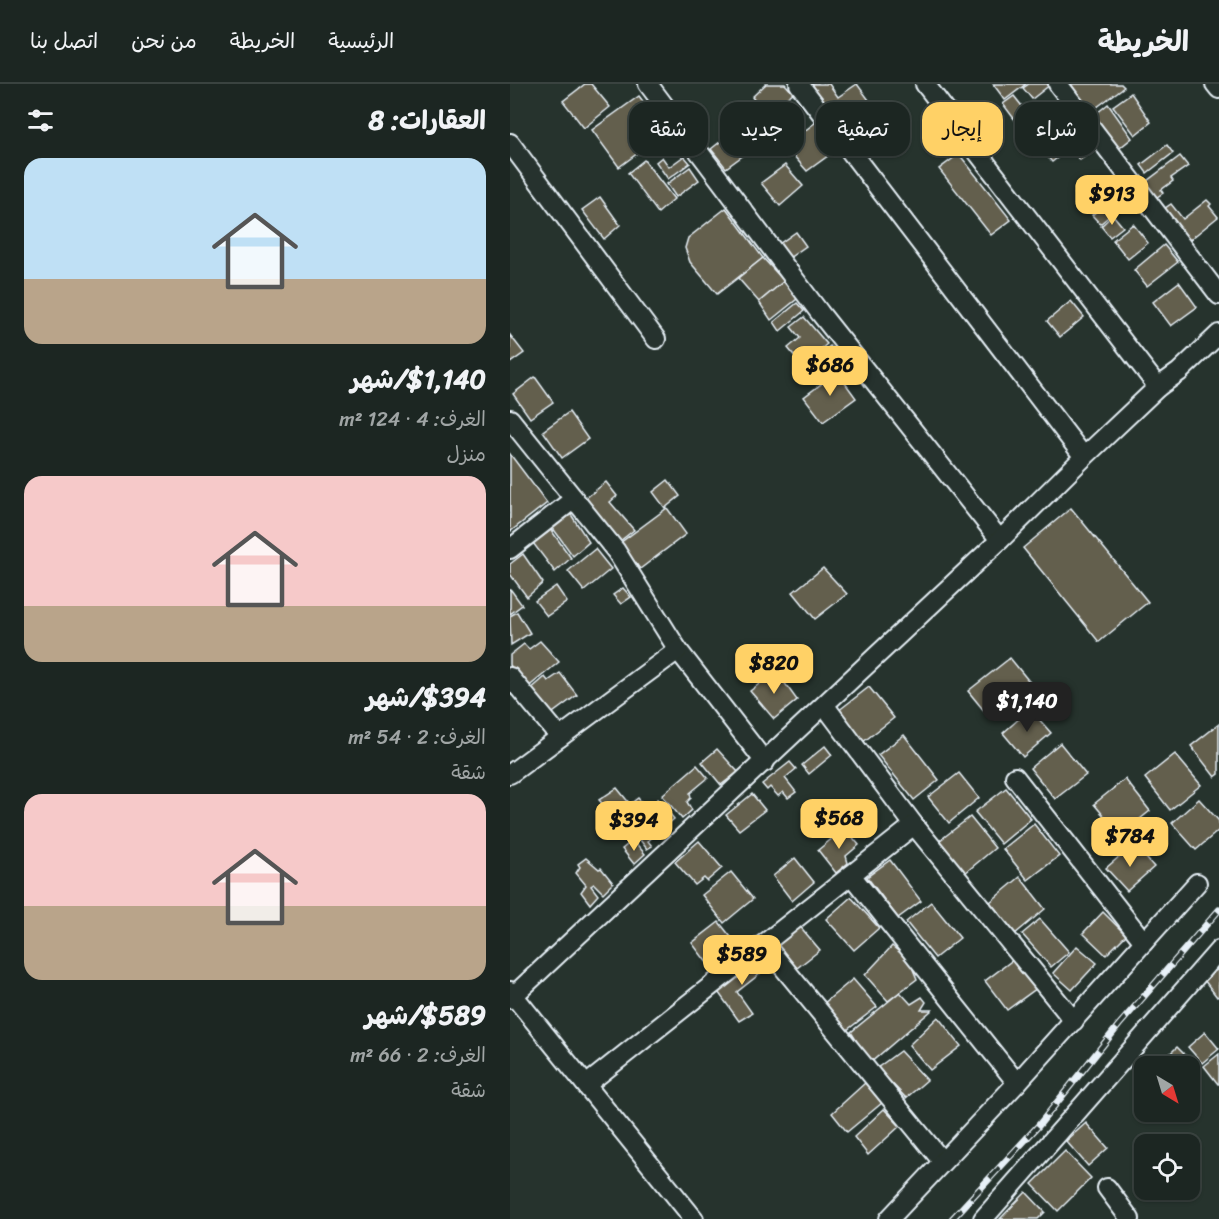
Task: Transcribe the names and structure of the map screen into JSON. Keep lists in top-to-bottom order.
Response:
{
  "north": "bottom right",
  "page": {
    "header": "الخريطة",
    "nav": [
      "الرئيسية",
      "الخريطة",
      "من نحن",
      "اتصل بنا"
    ],
    "heading": "العقارات: 8",
    "chip": [
      "شراء",
      "إيجار",
      "تصفية",
      "جديد",
      "شقة"
    ],
    "list": [
      {
        "name": "$1,140/شهر",
        "note": "الغرف: 4 · 124 m² · منزل"
      },
      {
        "name": "$394/شهر",
        "note": "الغرف: 2 · 54 m² · شقة"
      },
      {
        "name": "$589/شهر",
        "note": "الغرف: 2 · 66 m² · شقة"
      }
    ],
    "price": [
      "$913",
      "$686",
      "$820",
      "$1,140",
      "$568",
      "$394",
      "$784",
      "$589"
    ]
  }
}
